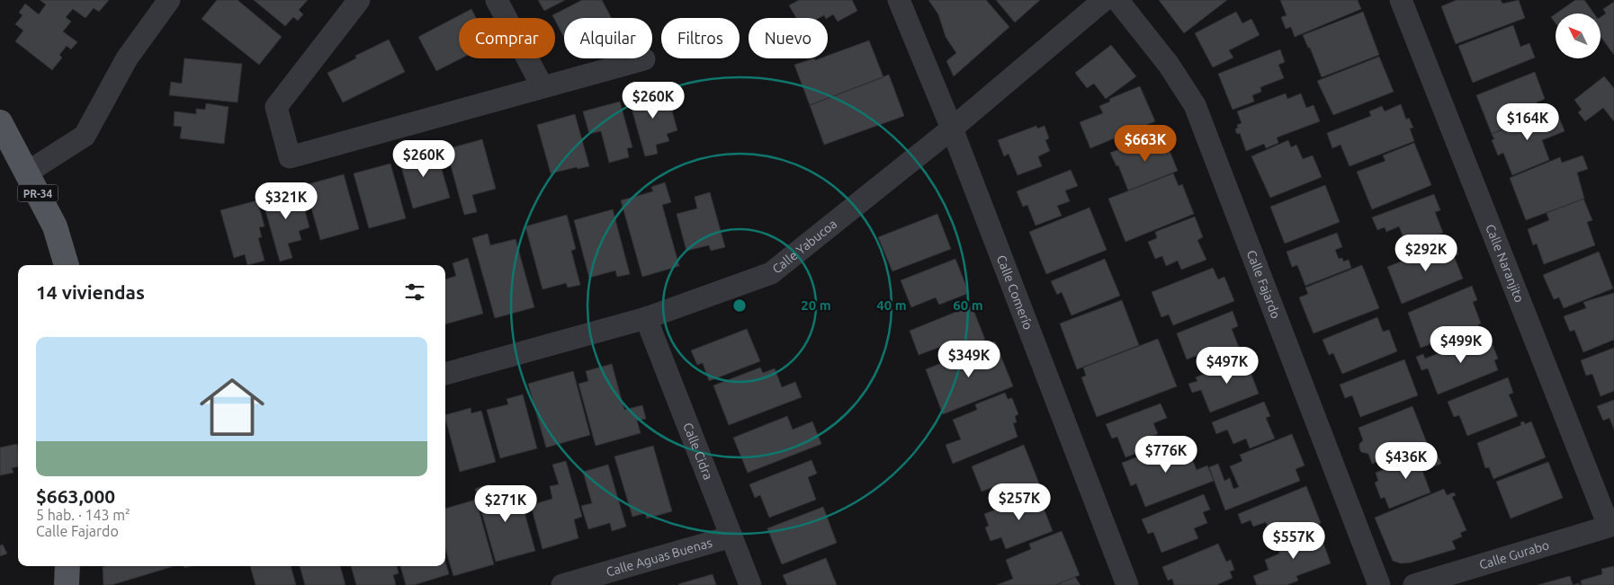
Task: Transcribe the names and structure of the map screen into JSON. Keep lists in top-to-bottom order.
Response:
{
  "streets": {
    "main road": ["PR-34"],
    "street": [
      "Calle Yabucoa",
      "Calle Naranjito",
      "Calle Fajardo",
      "Calle Comerío",
      "Calle Cidra",
      "Calle Gurabo",
      "Calle Aguas Buenas"
    ]
  },
  "crossings": [
    ["Calle Yabucoa", "Calle Comerío"],
    ["Calle Yabucoa", "Calle Cidra"],
    ["Calle Naranjito", "Calle Gurabo"],
    ["Calle Cidra", "Calle Aguas Buenas"]
  ],
  "north": "top left",
  "page": {
    "chip": [
      "Comprar",
      "Alquilar",
      "Filtros",
      "Nuevo"
    ],
    "price": [
      "$260K",
      "$164K",
      "$663K",
      "$260K",
      "$321K",
      "$292K",
      "$499K",
      "$349K",
      "$497K",
      "$776K",
      "$436K",
      "$257K",
      "$271K",
      "$557K"
    ],
    "heading": "14 viviendas",
    "list": [
      {
        "name": "$663,000",
        "note": "5 hab. · 143 m² · Calle Fajardo"
      }
    ]
  },
  "rings": ["20 m", "40 m", "60 m"]
}
